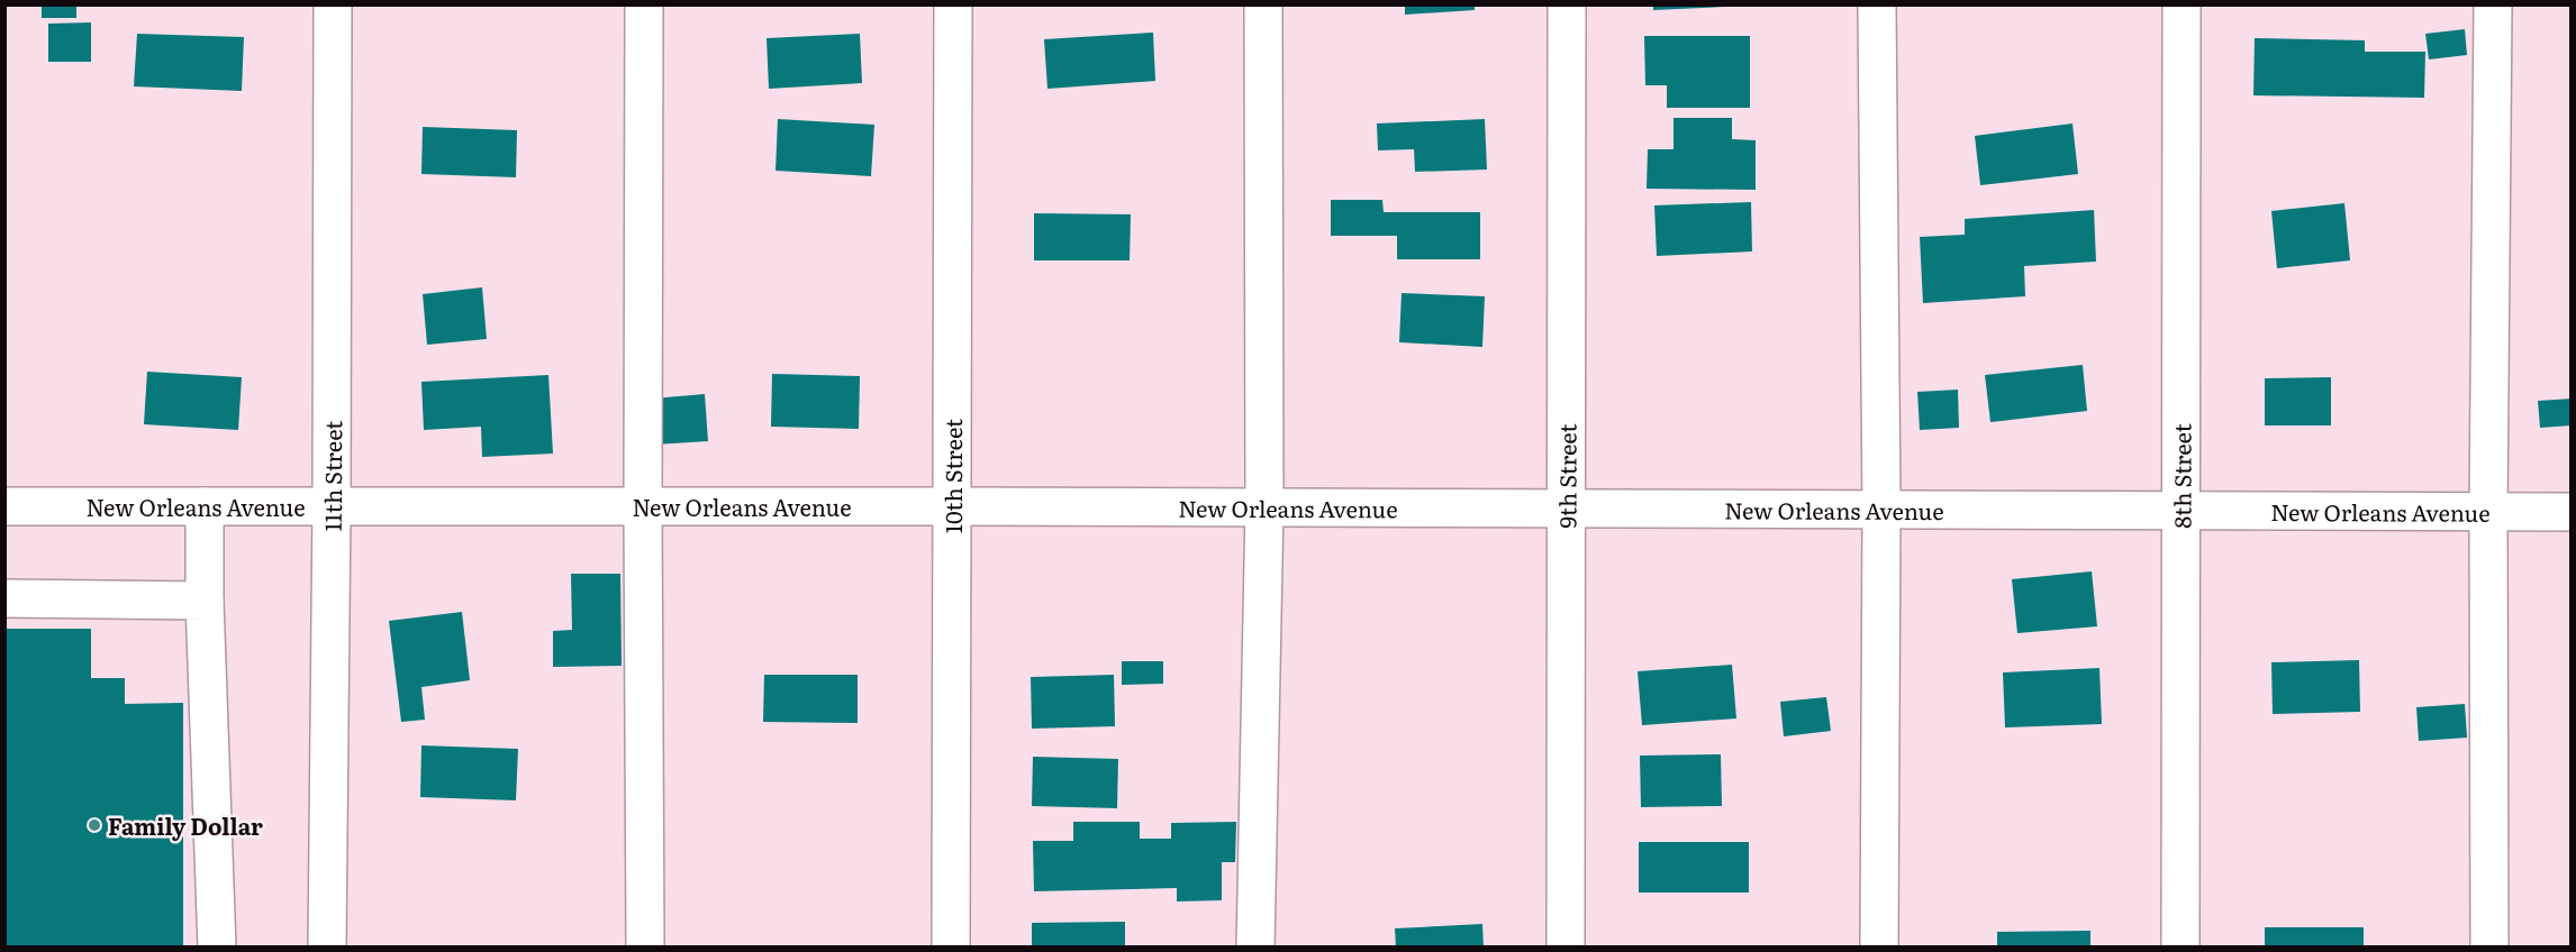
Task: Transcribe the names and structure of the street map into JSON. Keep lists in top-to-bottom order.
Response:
{
  "streets": {
    "street": [
      "11th Street",
      "10th Street",
      "9th Street",
      "8th Street",
      "New Orleans Avenue"
    ]
  },
  "crossings": [
    ["11th Street", "New Orleans Avenue"],
    ["10th Street", "New Orleans Avenue"],
    ["9th Street", "New Orleans Avenue"],
    ["8th Street", "New Orleans Avenue"]
  ],
  "places": ["Family Dollar"]
}
